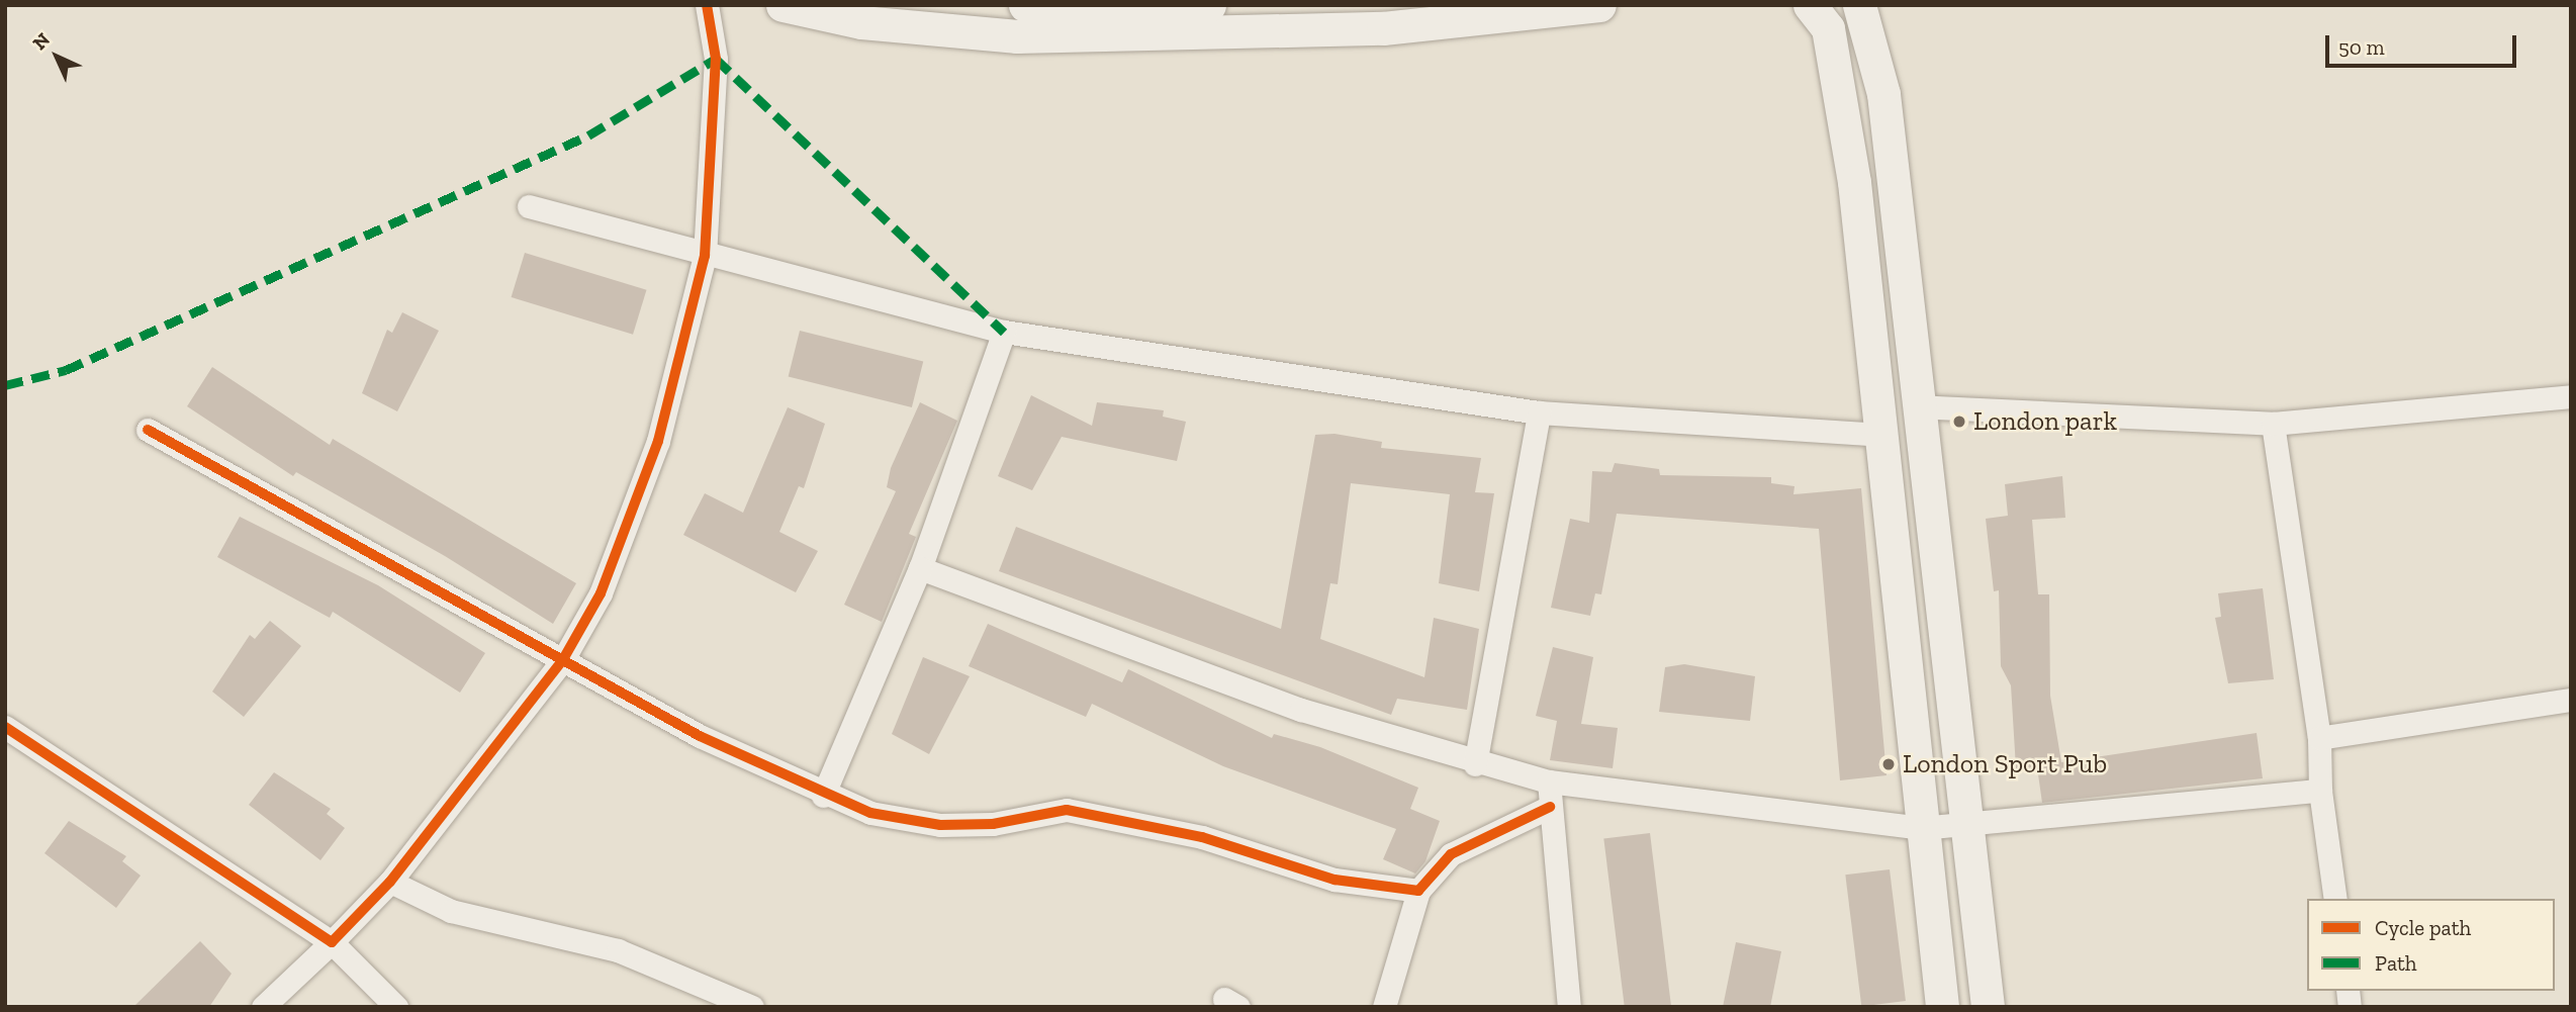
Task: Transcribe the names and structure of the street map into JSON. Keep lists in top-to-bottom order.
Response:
{
  "places": ["London park", "London Sport Pub"],
  "legend": ["Cycle path", "Path"],
  "scale_bar": "50 m",
  "north": "top left"
}
